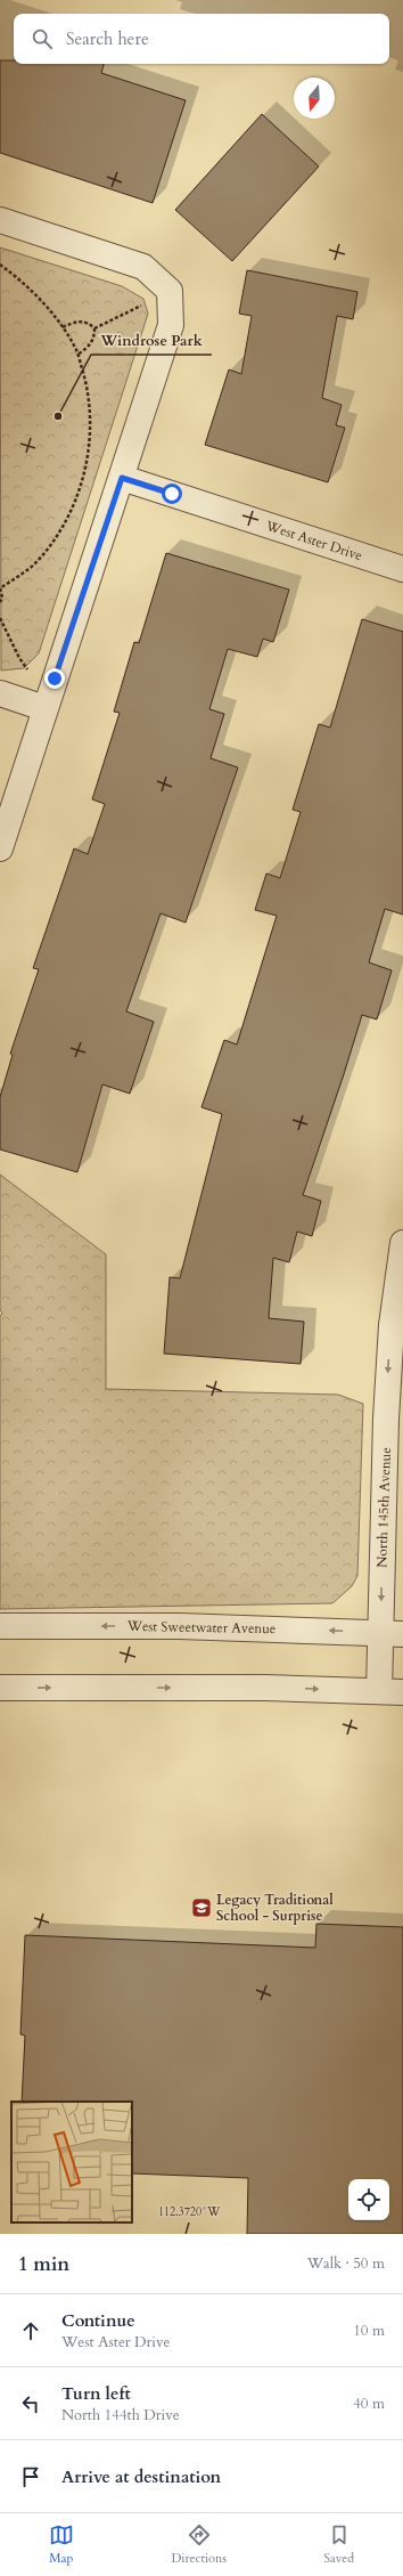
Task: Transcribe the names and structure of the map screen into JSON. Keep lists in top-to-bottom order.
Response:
{
  "streets": {
    "street": ["West Aster Drive", "North 145th Avenue", "West Sweetwater Avenue"]
  },
  "crossings": [
    ["North 145th Avenue", "West Sweetwater Avenue"]
  ],
  "one_way": ["North 145th Avenue"],
  "places": {
    "other": ["Windrose Park"],
    "school or university": ["Legacy Traditional School - Surprise"]
  },
  "north": "bottom",
  "page": {
    "search": "Search here",
    "heading": ["1 min", "Walk · 50 m"],
    "list": [
      ["Continue", "West Aster Drive", "10 m"],
      ["Turn left", "North 144th Drive", "40 m"],
      "Arrive at destination"
    ],
    "nav": ["Map", "Directions", "Saved"]
  },
  "coordinates": ["112.3720°W"]
}
